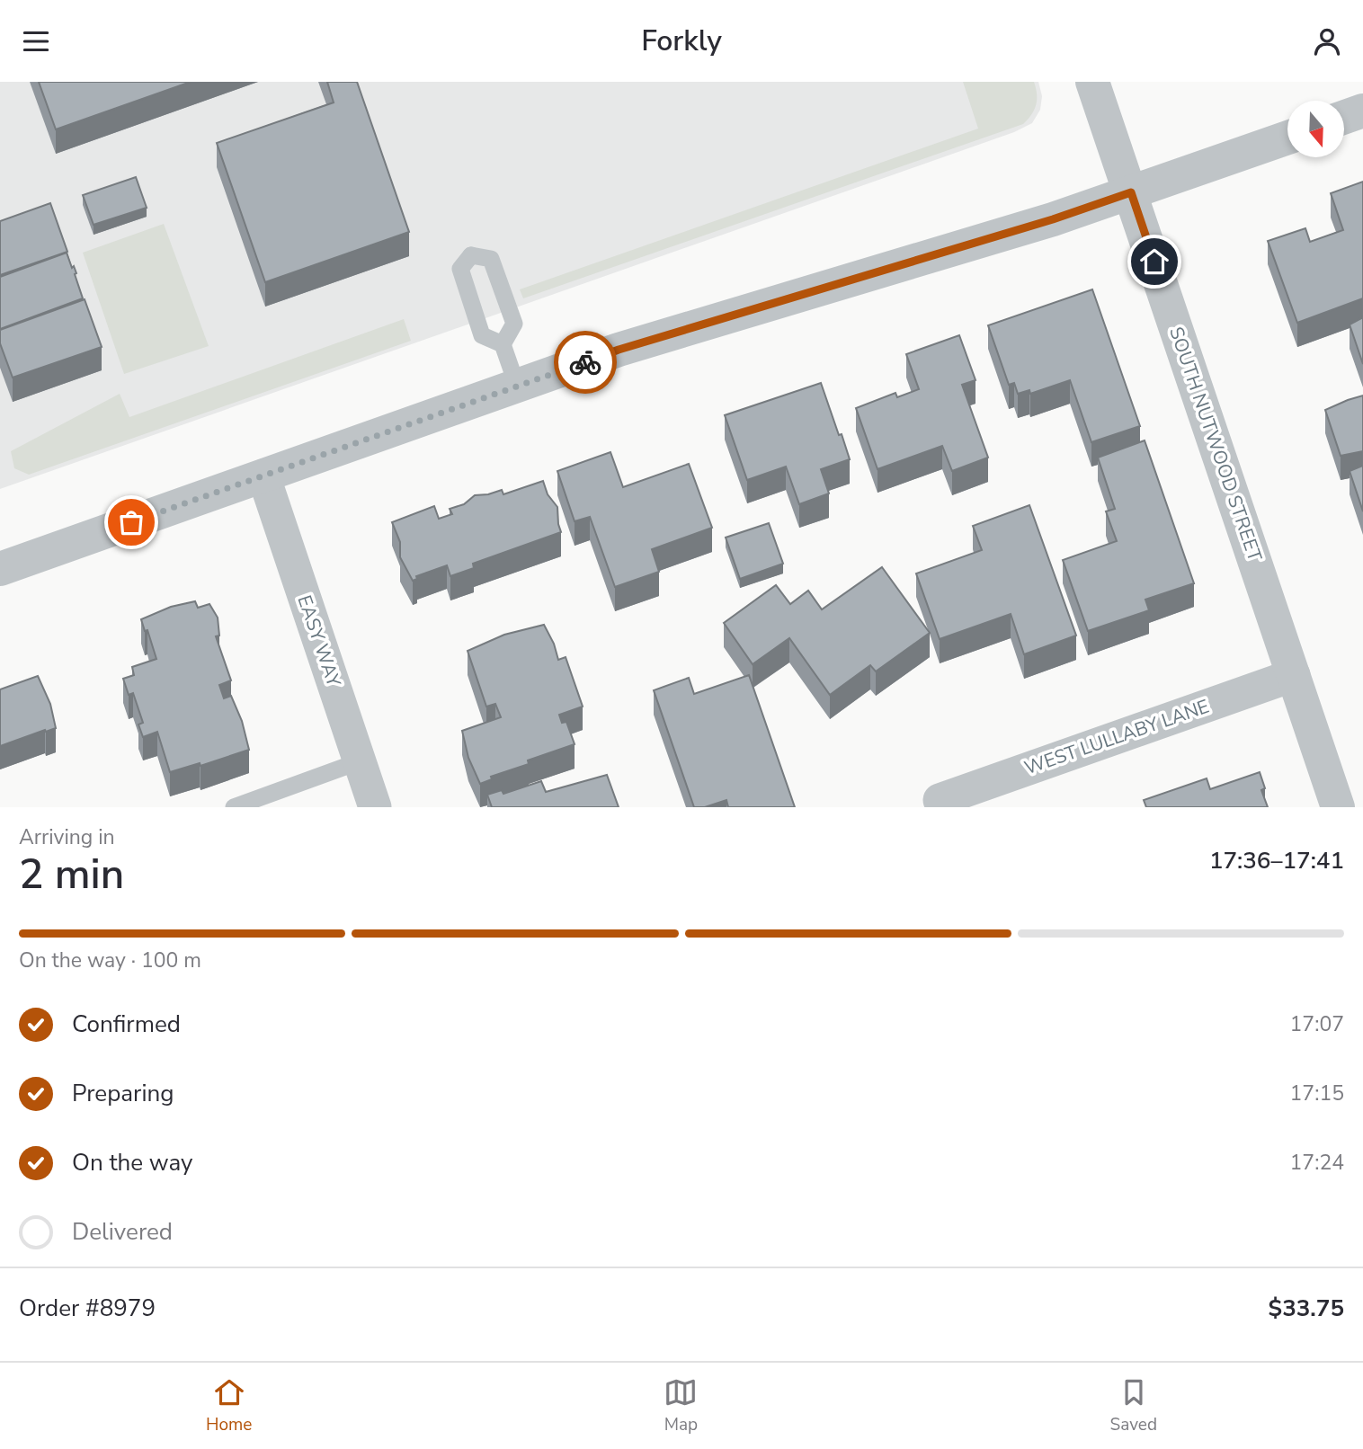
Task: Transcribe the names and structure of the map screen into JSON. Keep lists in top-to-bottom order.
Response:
{
  "streets": {
    "street": ["SOUTH NUTWOOD STREET", "EASY WAY", "WEST LULLABY LANE"]
  },
  "crossings": [
    ["SOUTH NUTWOOD STREET", "WEST LULLABY LANE"]
  ],
  "north": "bottom",
  "page": {
    "header": "Forkly",
    "heading": ["2 min", "Arriving in", "17:36–17:41"],
    "panel": ["Order #8979", "$33.75"],
    "bar": "On the way · 100 m",
    "list": [
      ["Confirmed", "17:07"],
      ["Preparing", "17:15"],
      ["On the way", "17:24"],
      "Delivered"
    ],
    "tabs": ["Home", "Map", "Saved"]
  }
}
